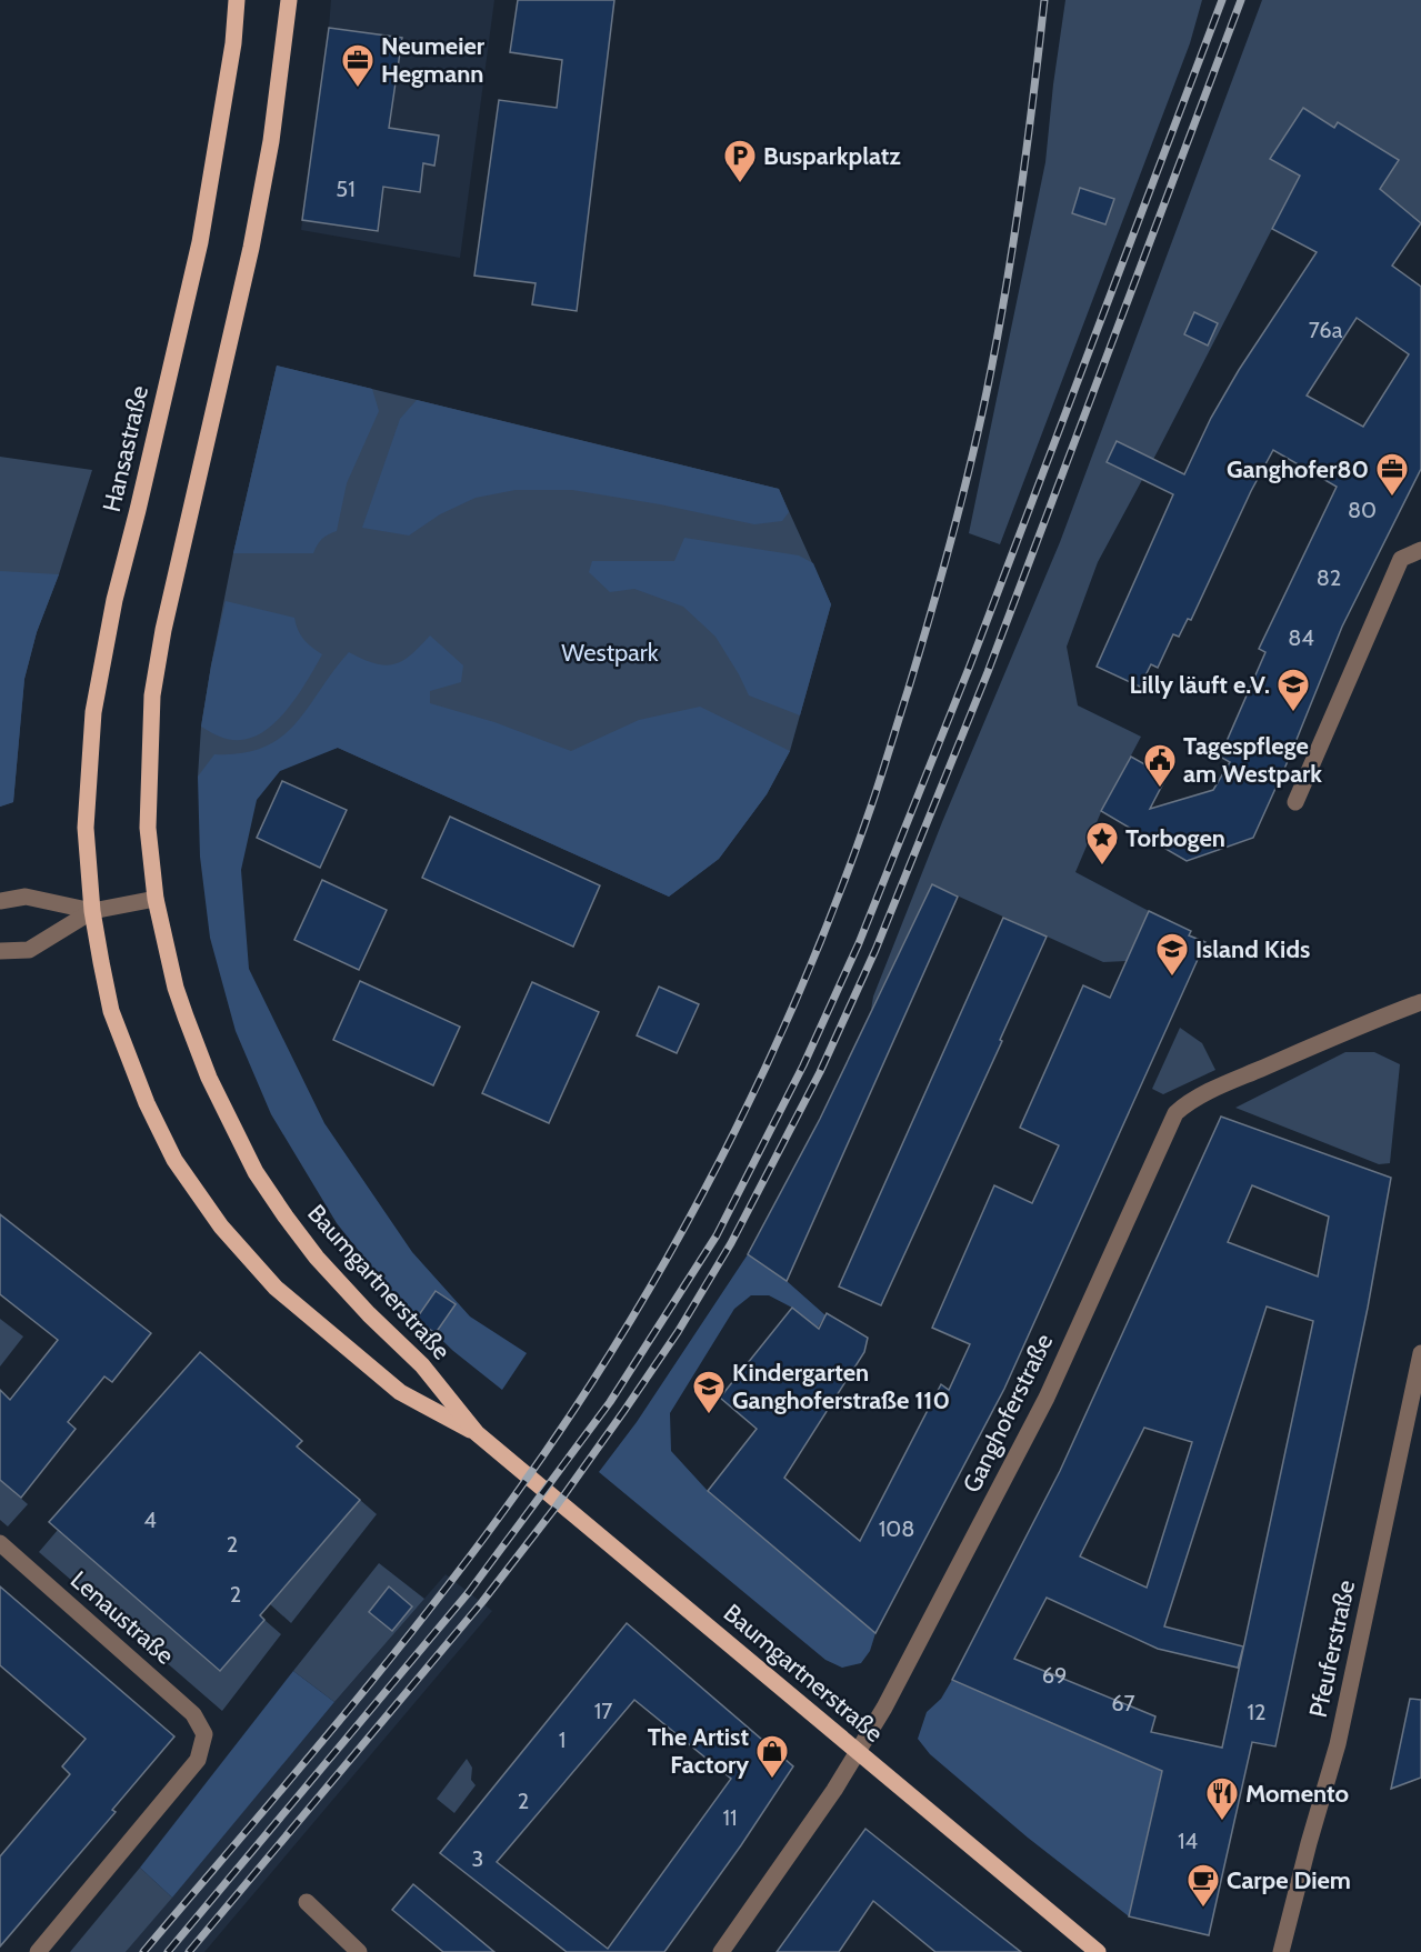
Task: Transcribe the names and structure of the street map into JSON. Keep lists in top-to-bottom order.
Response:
{
  "streets": {
    "main road": ["Hansastraße", "Baumgartnerstraße"],
    "street": ["Ganghoferstraße", "Lenaustraße", "Pfeuferstraße"]
  },
  "crossings": [
    ["Hansastraße", "Baumgartnerstraße"],
    ["Baumgartnerstraße", "Ganghoferstraße"]
  ],
  "parks": ["Westpark"],
  "places": {
    "office": ["Neumeier Heg‍mann", "Ganghofer80"],
    "parking": ["Busparkplatz"],
    "school or university": ["Lilly läuft e.V.", "Island Kids", "Kindergarten Ganghoferstraße 110"],
    "public building": ["Tagespflege am Westpark"],
    "place": ["Torbogen"],
    "shop": ["The Artist Factory"],
    "restaurant": ["Momento"],
    "cafe": ["Carpe Diem"]
  },
  "house_numbers": [
    "51",
    "76a",
    "80",
    "82",
    "84",
    "4",
    "108",
    "2",
    "2",
    "69",
    "67",
    "17",
    "12",
    "1",
    "2",
    "11",
    "14",
    "3"
  ]
}
